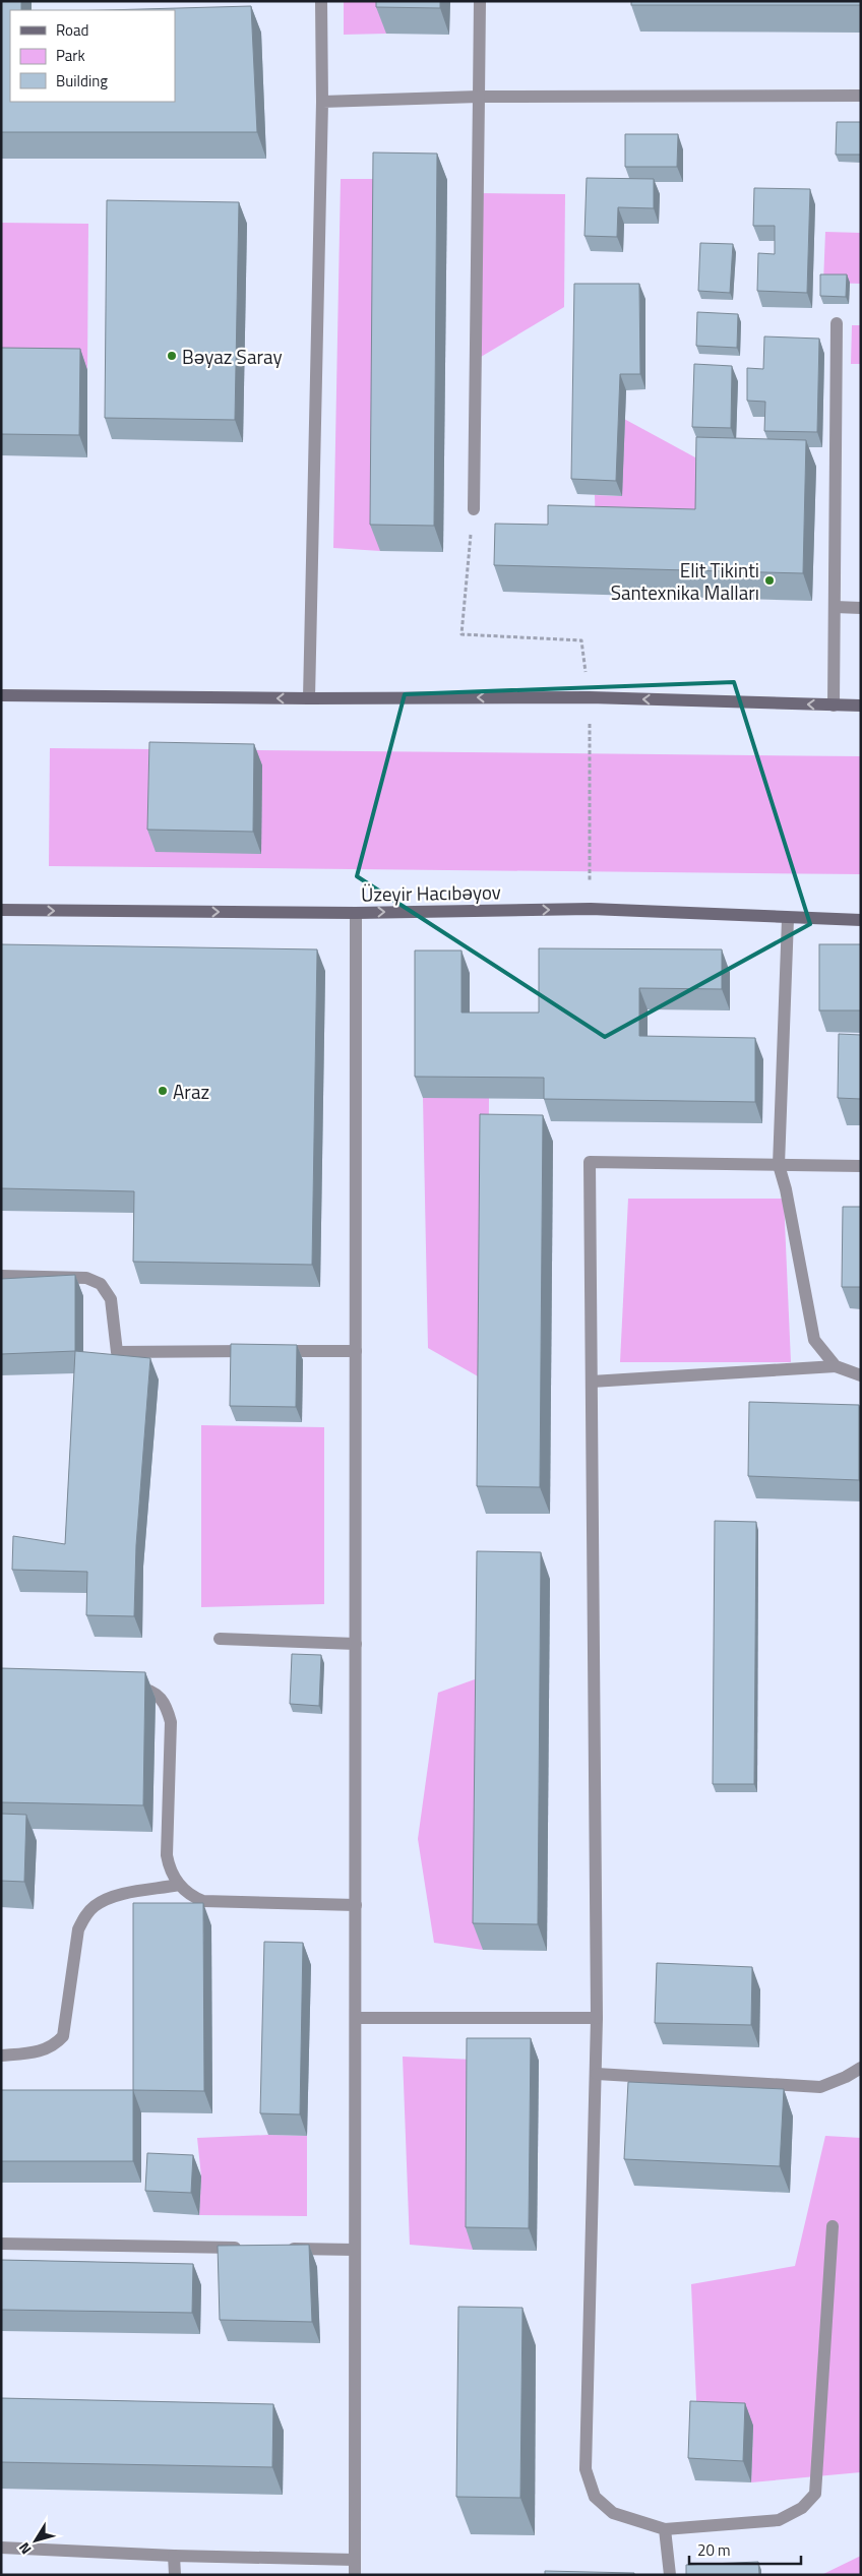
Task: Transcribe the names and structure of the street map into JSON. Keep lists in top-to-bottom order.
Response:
{
  "streets": {
    "main road": ["Üzeyir Hacıbəyov"]
  },
  "one_way": ["Üzeyir Hacıbəyov"],
  "places": ["Bəyaz Saray", "Elit Tikinti Santexnika Malları", "Araz"],
  "legend": ["Road", "Park", "Building"],
  "scale_bar": "20 m",
  "north": "bottom left"
}
